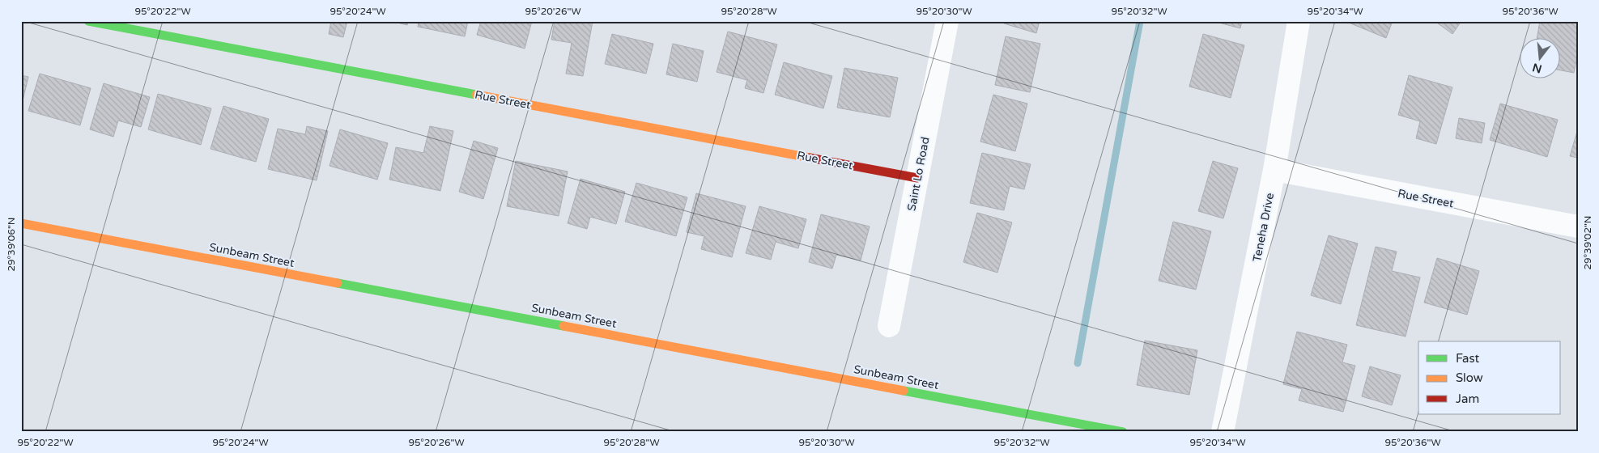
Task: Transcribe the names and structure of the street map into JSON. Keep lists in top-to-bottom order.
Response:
{
  "streets": {
    "street": [
      "Rue Street",
      "Saint Lo Road",
      "Teneha Drive",
      "Sunbeam Street"
    ]
  },
  "crossings": [
    ["Rue Street", "Saint Lo Road"],
    ["Rue Street", "Teneha Drive"]
  ],
  "legend": ["Fast", "Slow", "Jam"],
  "north": "bottom",
  "coordinates": [
    "95°20'22\"W",
    "95°20'24\"W",
    "95°20'26\"W",
    "95°20'28\"W",
    "95°20'30\"W",
    "95°20'32\"W",
    "95°20'34\"W",
    "95°20'36\"W",
    "29°39'02\"N",
    "29°39'06\"N"
  ]
}
